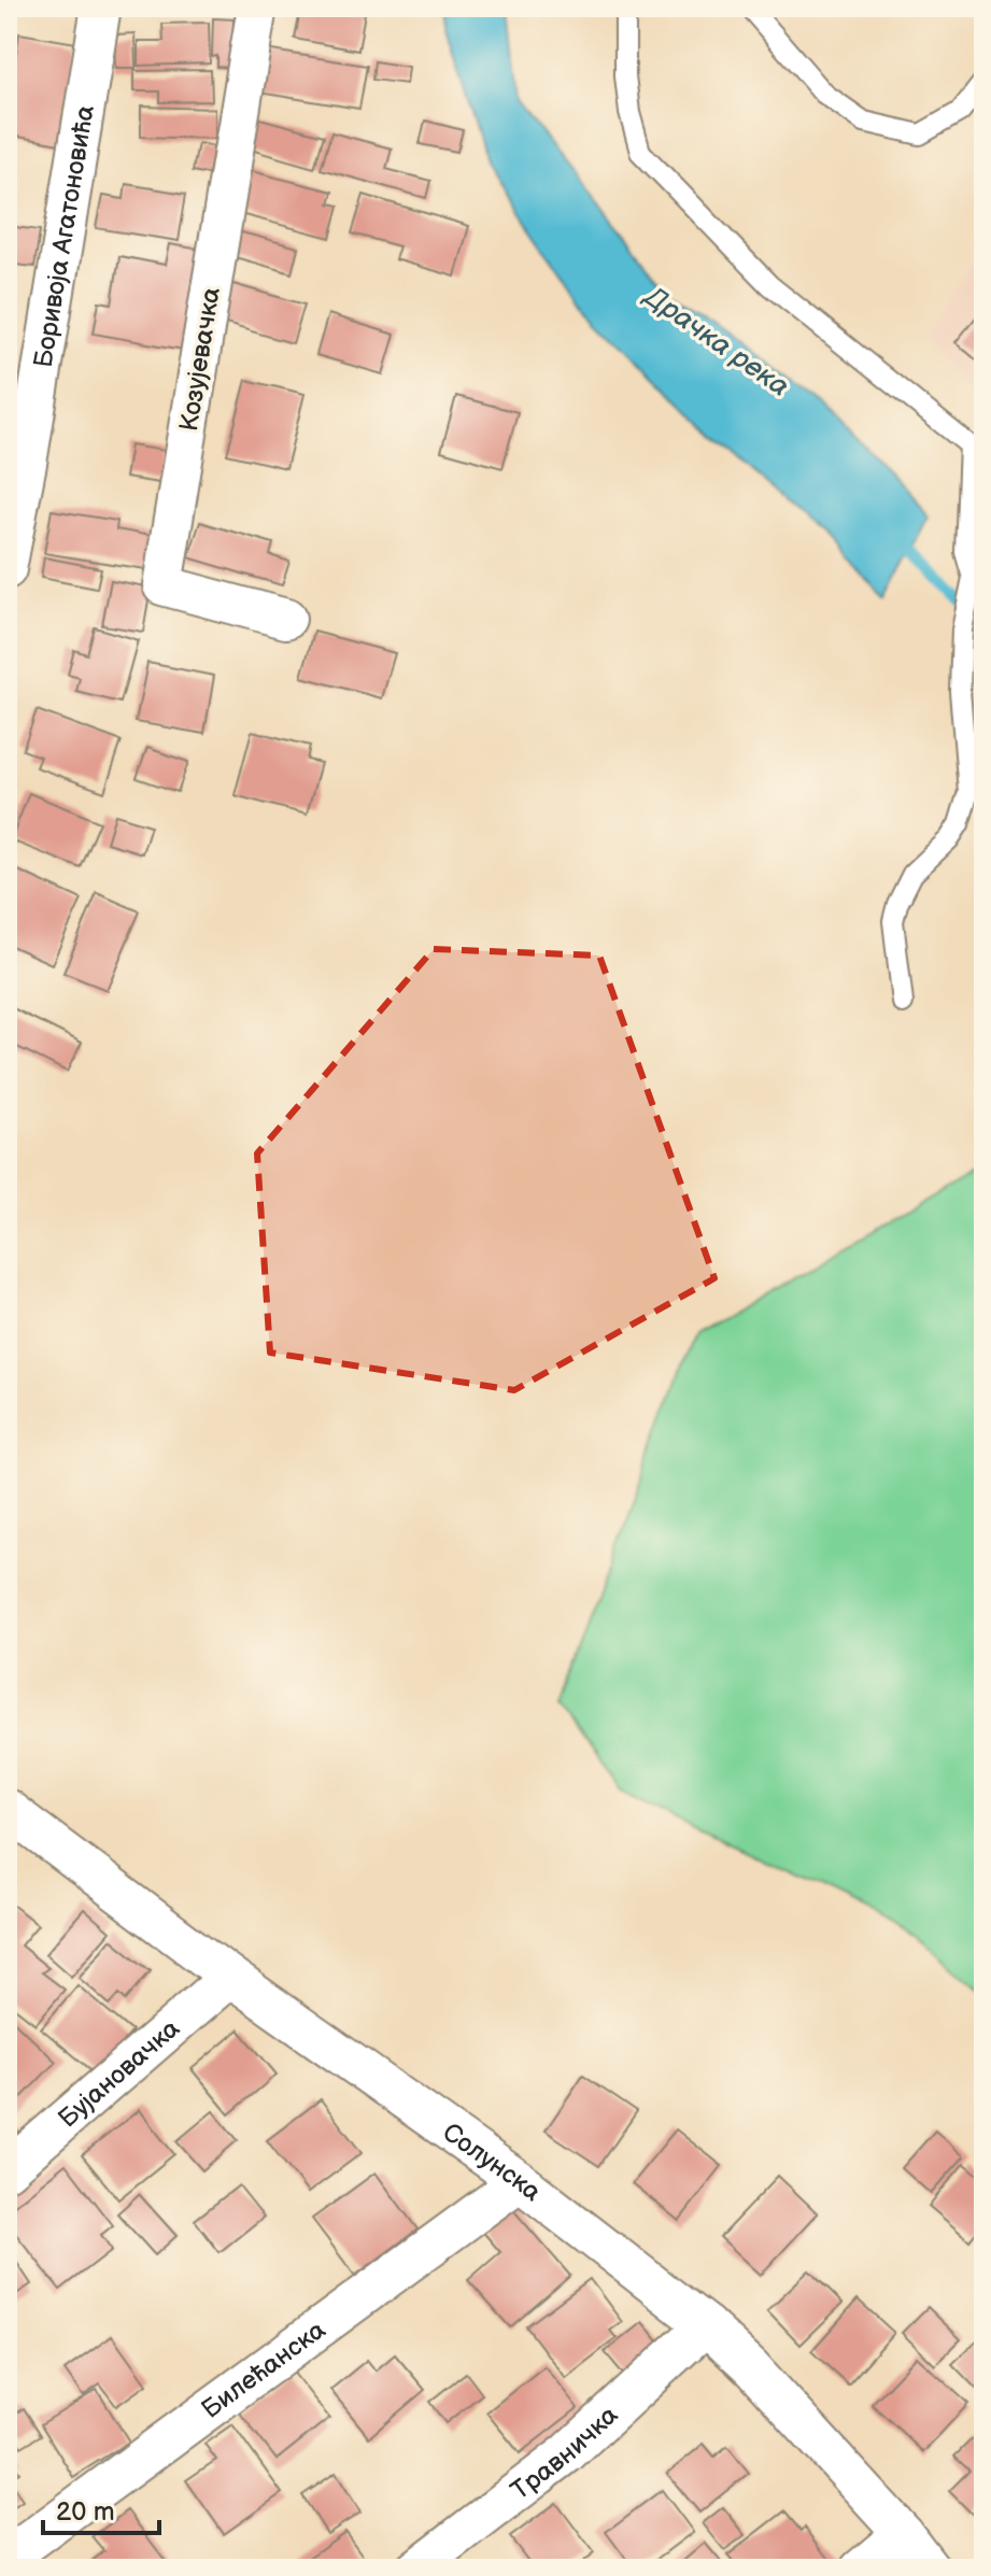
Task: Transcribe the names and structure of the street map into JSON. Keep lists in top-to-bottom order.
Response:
{
  "streets": {
    "street": [
      "Боривоја Агатоновића",
      "Козујевачка",
      "Бујановачка",
      "Солунска",
      "Билећанска",
      "Травничка"
    ]
  },
  "crossings": [
    ["Бујановачка", "Солунска"],
    ["Солунска", "Билећанска"],
    ["Солунска", "Травничка"]
  ],
  "water": ["Драчка река"],
  "scale_bar": "20 m"
}
